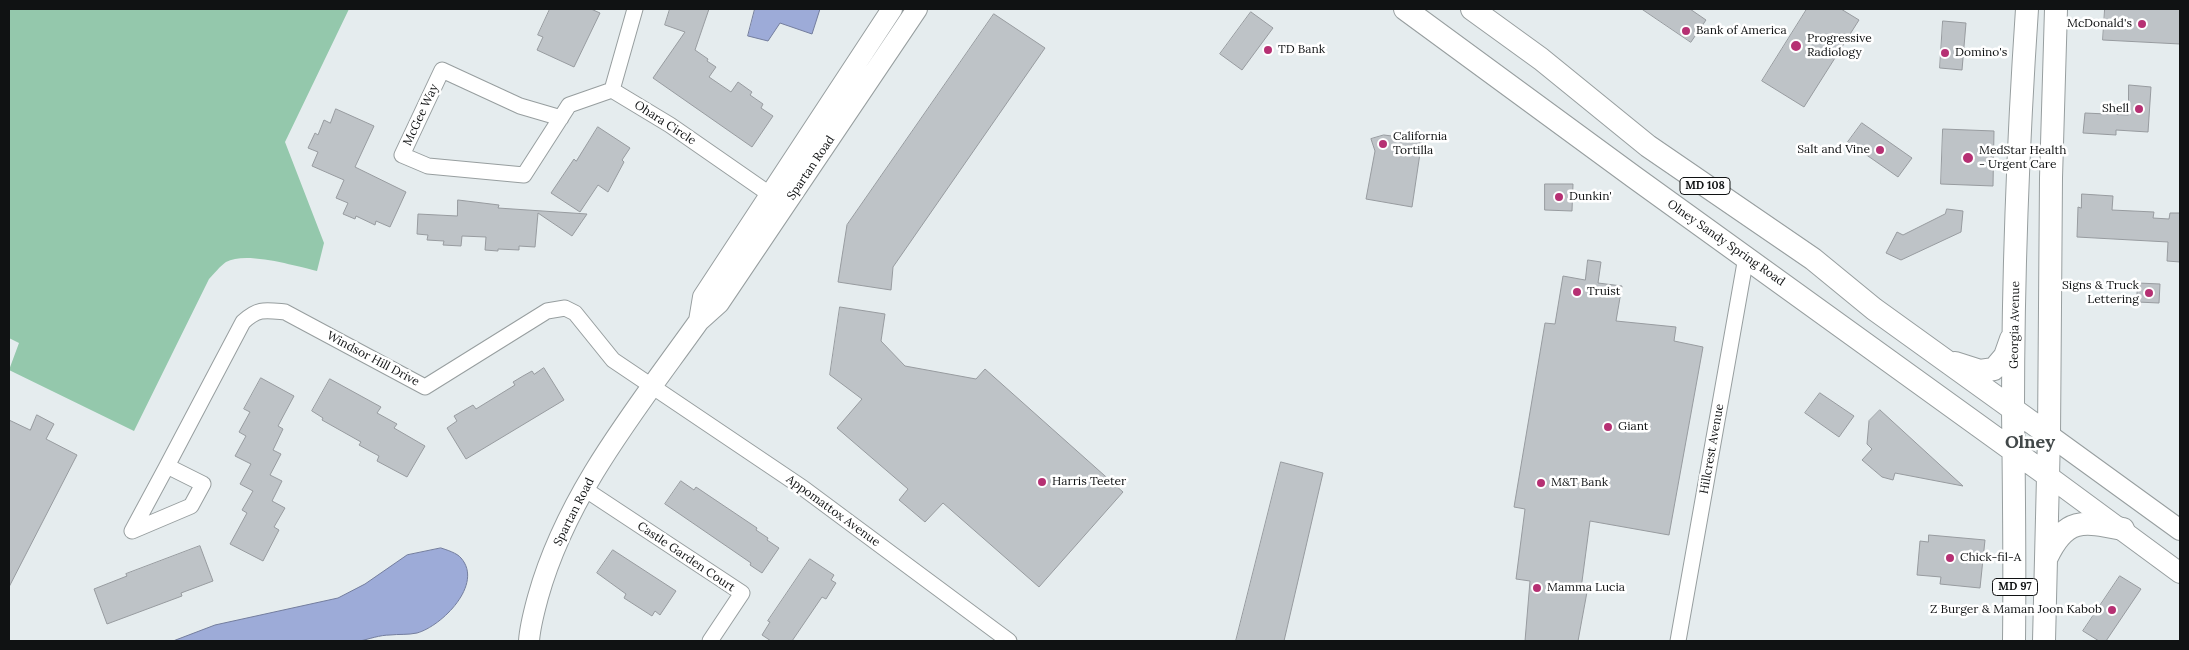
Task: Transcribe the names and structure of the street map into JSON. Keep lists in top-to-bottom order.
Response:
{
  "streets": {
    "main road": [
      "MD 108",
      "Olney Sandy Spring Road",
      "Georgia Avenue",
      "MD 97"
    ],
    "street": [
      "McGee Way",
      "Ohara Circle",
      "Spartan Road",
      "Windsor Hill Drive",
      "Hillcrest Avenue",
      "Appomattox Avenue",
      "Castle Garden Court"
    ]
  },
  "crossings": [
    ["McGee Way", "Ohara Circle"],
    ["Ohara Circle", "Spartan Road"],
    ["Spartan Road", "Windsor Hill Drive"],
    ["Spartan Road", "Appomattox Avenue"],
    ["Spartan Road", "Castle Garden Court"],
    ["MD 108", "Olney Sandy Spring Road"],
    ["MD 108", "Georgia Avenue"],
    ["Olney Sandy Spring Road", "Georgia Avenue"],
    ["Olney Sandy Spring Road", "Hillcrest Avenue"],
    ["Windsor Hill Drive", "Appomattox Avenue"]
  ],
  "districts": ["Olney"],
  "places": [
    "McDonald's",
    "Bank of America",
    "Progressive Radiology",
    "TD Bank",
    "Domino's",
    "Shell",
    "California Tortilla",
    "Salt and Vine",
    "MedStar Health - Urgent Care",
    "Dunkin'",
    "Truist",
    "Signs & Truck Lettering",
    "Giant",
    "Harris Teeter",
    "M&T Bank",
    "Chick-fil-A",
    "Mamma Lucia",
    "Z Burger & Maman Joon Kabob"
  ]
}
